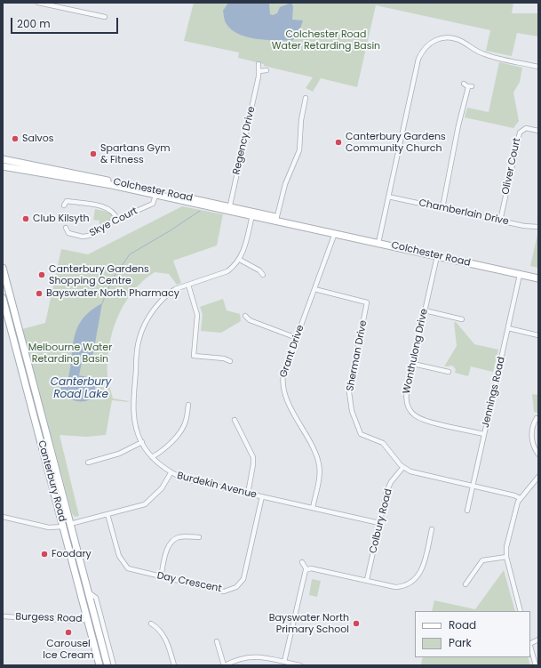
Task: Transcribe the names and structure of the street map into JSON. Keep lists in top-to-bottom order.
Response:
{
  "streets": {
    "main road": ["Colchester Road", "Canterbury Road", "Burgess Road"],
    "street": [
      "Regency Drive",
      "Oliver Court",
      "Chamberlain Drive",
      "Skye Court",
      "Grant Drive",
      "Wonthulong Drive",
      "Sherman Drive",
      "Jennings Road",
      "Burdekin Avenue",
      "Colbury Road",
      "Day Crescent"
    ]
  },
  "crossings": [
    ["Regency Drive", "Colchester Road"],
    ["Oliver Court", "Chamberlain Drive"],
    ["Colchester Road", "Skye Court"],
    ["Colchester Road", "Grant Drive"],
    ["Colchester Road", "Wonthulong Drive"],
    ["Colchester Road", "Jennings Road"],
    ["Grant Drive", "Sherman Drive"],
    ["Grant Drive", "Burdekin Avenue"],
    ["Wonthulong Drive", "Jennings Road"],
    ["Sherman Drive", "Jennings Road"],
    ["Sherman Drive", "Colbury Road"],
    ["Canterbury Road", "Burgess Road"],
    ["Burdekin Avenue", "Colbury Road"],
    ["Burdekin Avenue", "Day Crescent"]
  ],
  "water": ["Canterbury Road Lake"],
  "parks": ["Colchester Road Water Retarding Basin", "Melbourne Water Retarding Basin"],
  "places": [
    "Salvos",
    "Canterbury Gardens Community Church",
    "Spartans Gym & Fitness",
    "Club Kilsyth",
    "Canterbury Gardens Shopping Centre",
    "Bayswater North Pharmacy",
    "Foodary",
    "Bayswater North Primary School",
    "Carousel Ice Cream"
  ],
  "legend": ["Road", "Park"],
  "scale_bar": "200 m"
}
